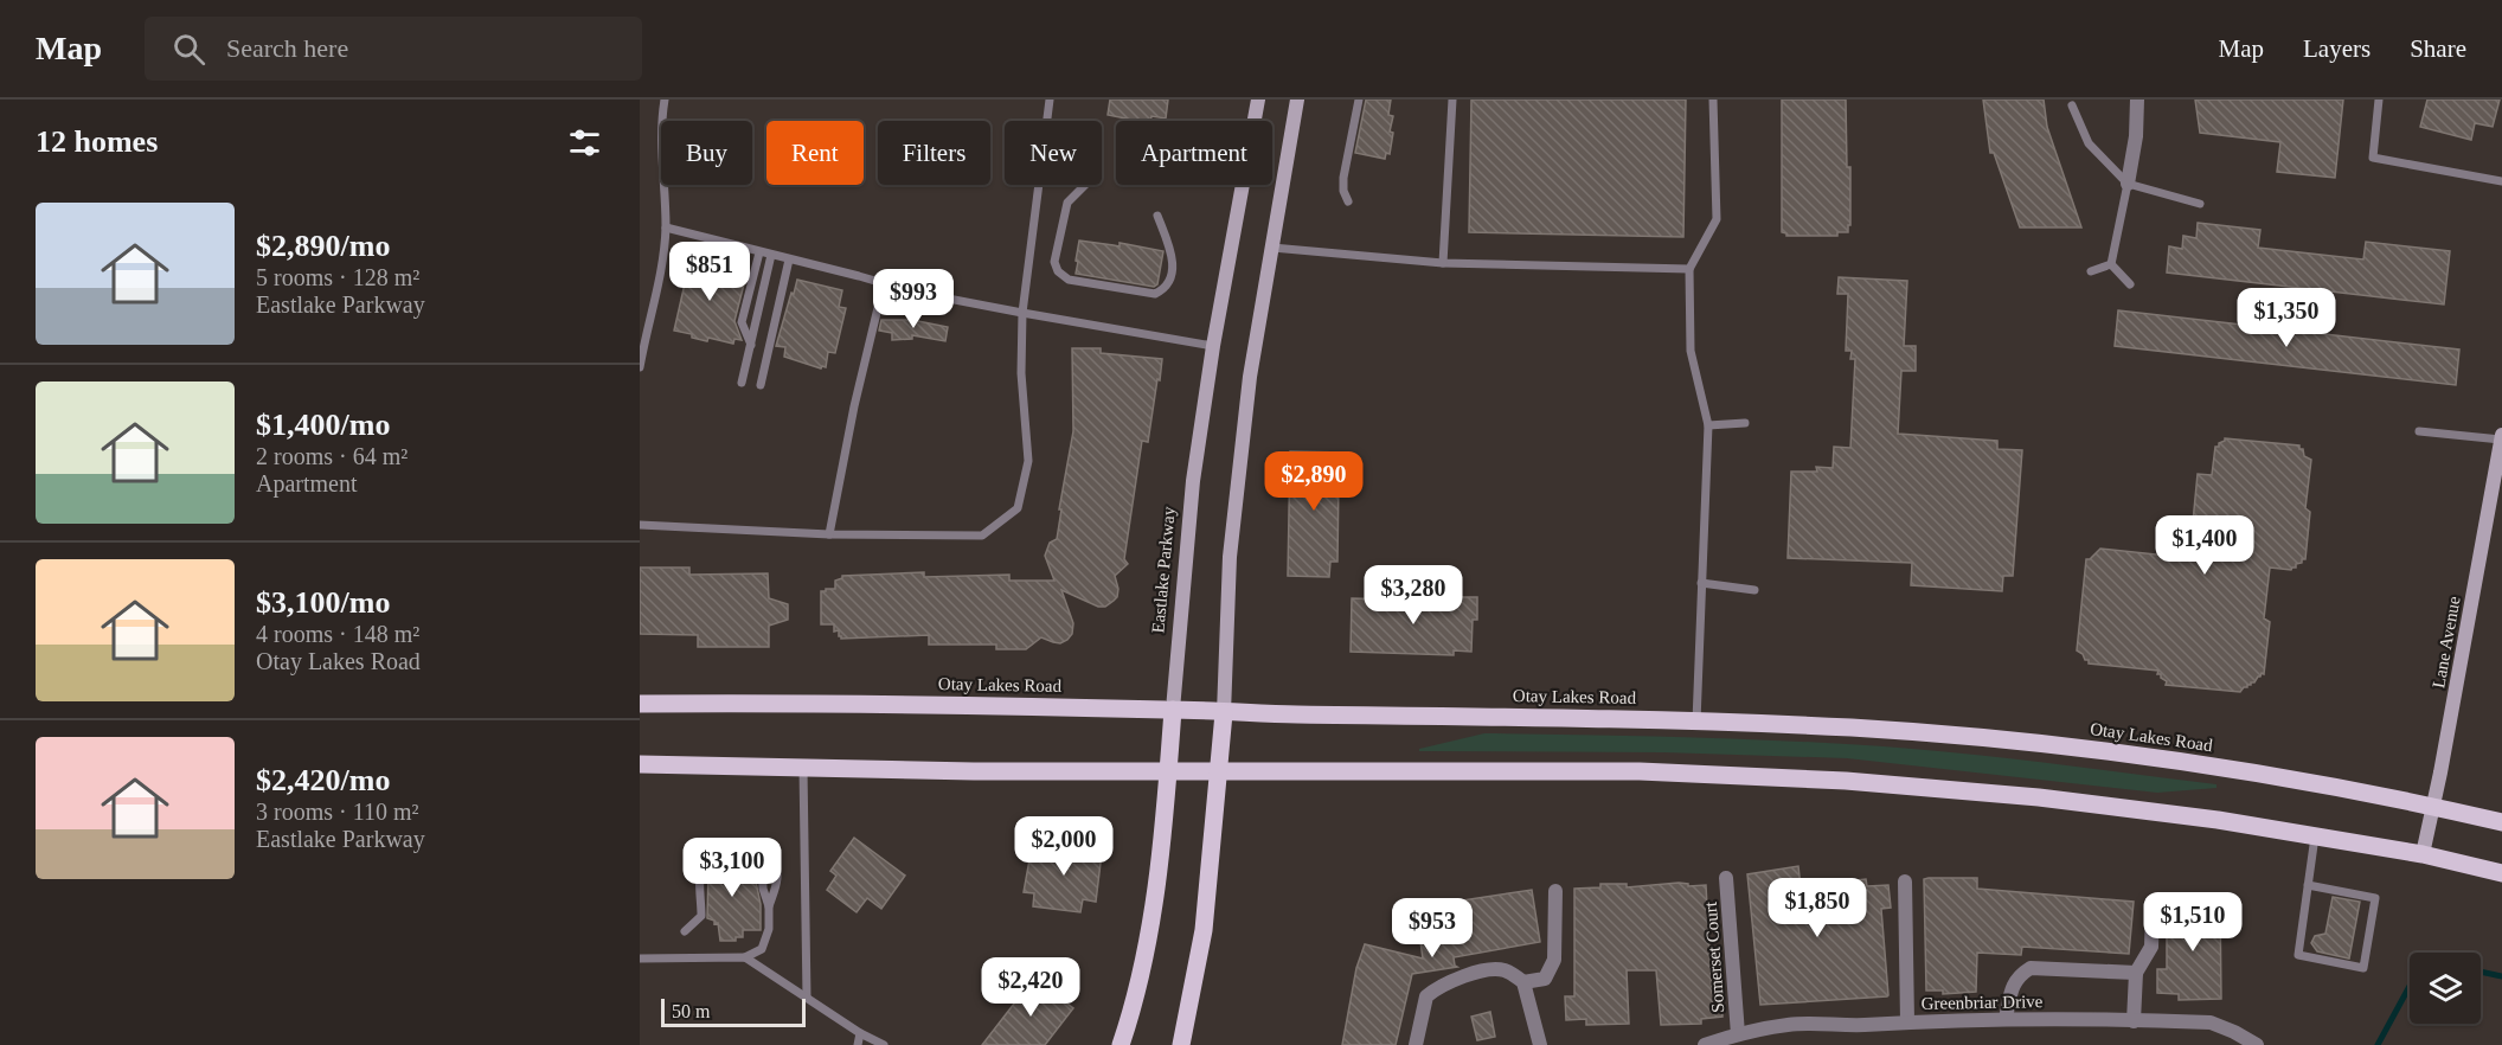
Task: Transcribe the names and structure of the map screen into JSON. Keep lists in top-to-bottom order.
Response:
{
  "streets": {
    "main road": ["Eastlake Parkway", "Lane Avenue", "Otay Lakes Road"],
    "street": ["Somerset Court", "Greenbriar Drive"]
  },
  "crossings": [
    ["Eastlake Parkway", "Otay Lakes Road"],
    ["Lane Avenue", "Otay Lakes Road"],
    ["Somerset Court", "Greenbriar Drive"]
  ],
  "scale_bar": "50 m",
  "page": {
    "header": "Map",
    "search": "Search here",
    "nav": ["Map", "Layers", "Share"],
    "heading": "12 homes",
    "chip": [
      "Buy",
      "Rent",
      "Filters",
      "New",
      "Apartment"
    ],
    "list": [
      {
        "name": "$2,890/mo",
        "note": "5 rooms · 128 m² · Eastlake Parkway"
      },
      {
        "name": "$1,400/mo",
        "note": "2 rooms · 64 m² · Apartment"
      },
      {
        "name": "$3,100/mo",
        "note": "4 rooms · 148 m² · Otay Lakes Road"
      },
      {
        "name": "$2,420/mo",
        "note": "3 rooms · 110 m² · Eastlake Parkway"
      }
    ],
    "price": [
      "$851",
      "$993",
      "$1,350",
      "$2,890",
      "$1,400",
      "$3,280",
      "$2,000",
      "$3,100",
      "$1,850",
      "$1,510",
      "$953",
      "$2,420"
    ],
    "scale": "50 m"
  }
}
